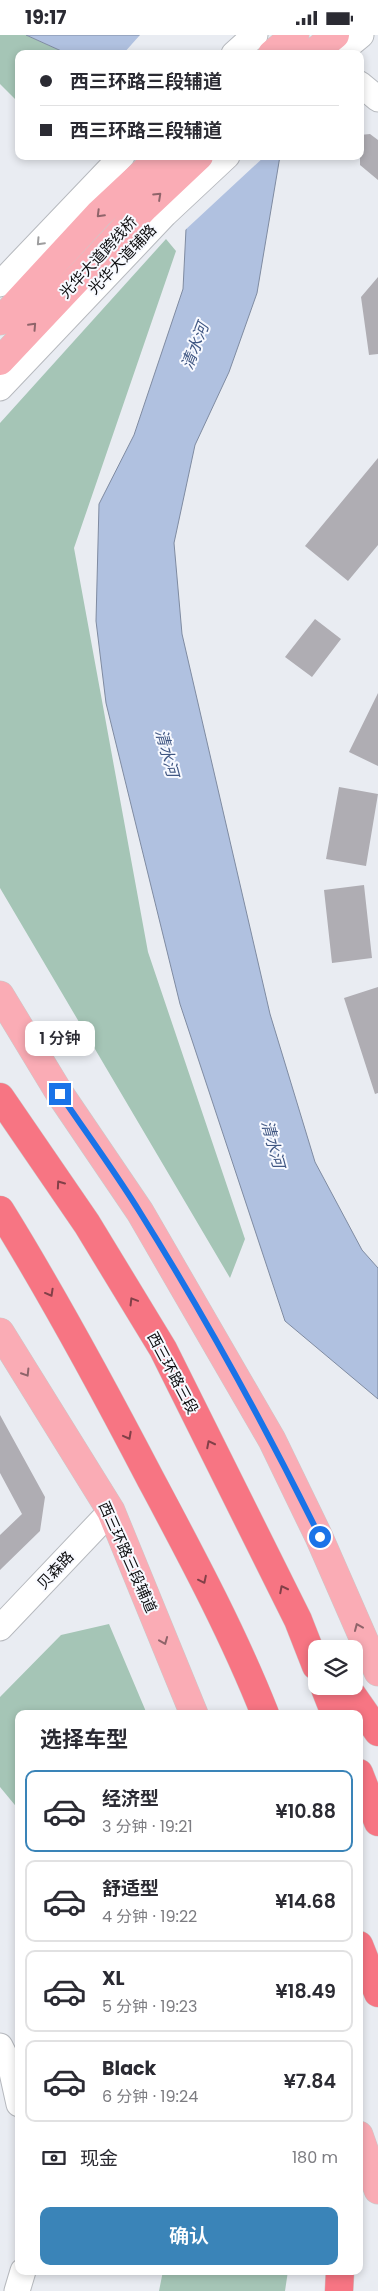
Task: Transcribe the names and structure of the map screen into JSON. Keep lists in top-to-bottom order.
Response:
{
  "streets": {
    "highway": ["西三环路三段"],
    "main road": ["光华大道跨线桥", "西三环路三段辅道"],
    "street": ["光华大道辅路", "贝森路"]
  },
  "crossings": [
    ["西三环路三段辅道", "贝森路"]
  ],
  "water": ["清水河"],
  "page": {
    "status": "19:17",
    "banner": ["西三环路三段辅道", "西三环路三段辅道"],
    "bubble": "1 分钟",
    "heading": "选择车型",
    "list": [
      {
        "name": "经济型",
        "note": "3 分钟 · 19:21",
        "value": "¥10.88"
      },
      {
        "name": "舒适型",
        "note": "4 分钟 · 19:22",
        "value": "¥14.68"
      },
      {
        "name": "XL",
        "note": "5 分钟 · 19:23",
        "value": "¥18.49"
      },
      {
        "name": "Black",
        "note": "6 分钟 · 19:24",
        "value": "¥7.84"
      }
    ],
    "pay": ["现金", "180 m"],
    "buttons": "确认"
  }
}
